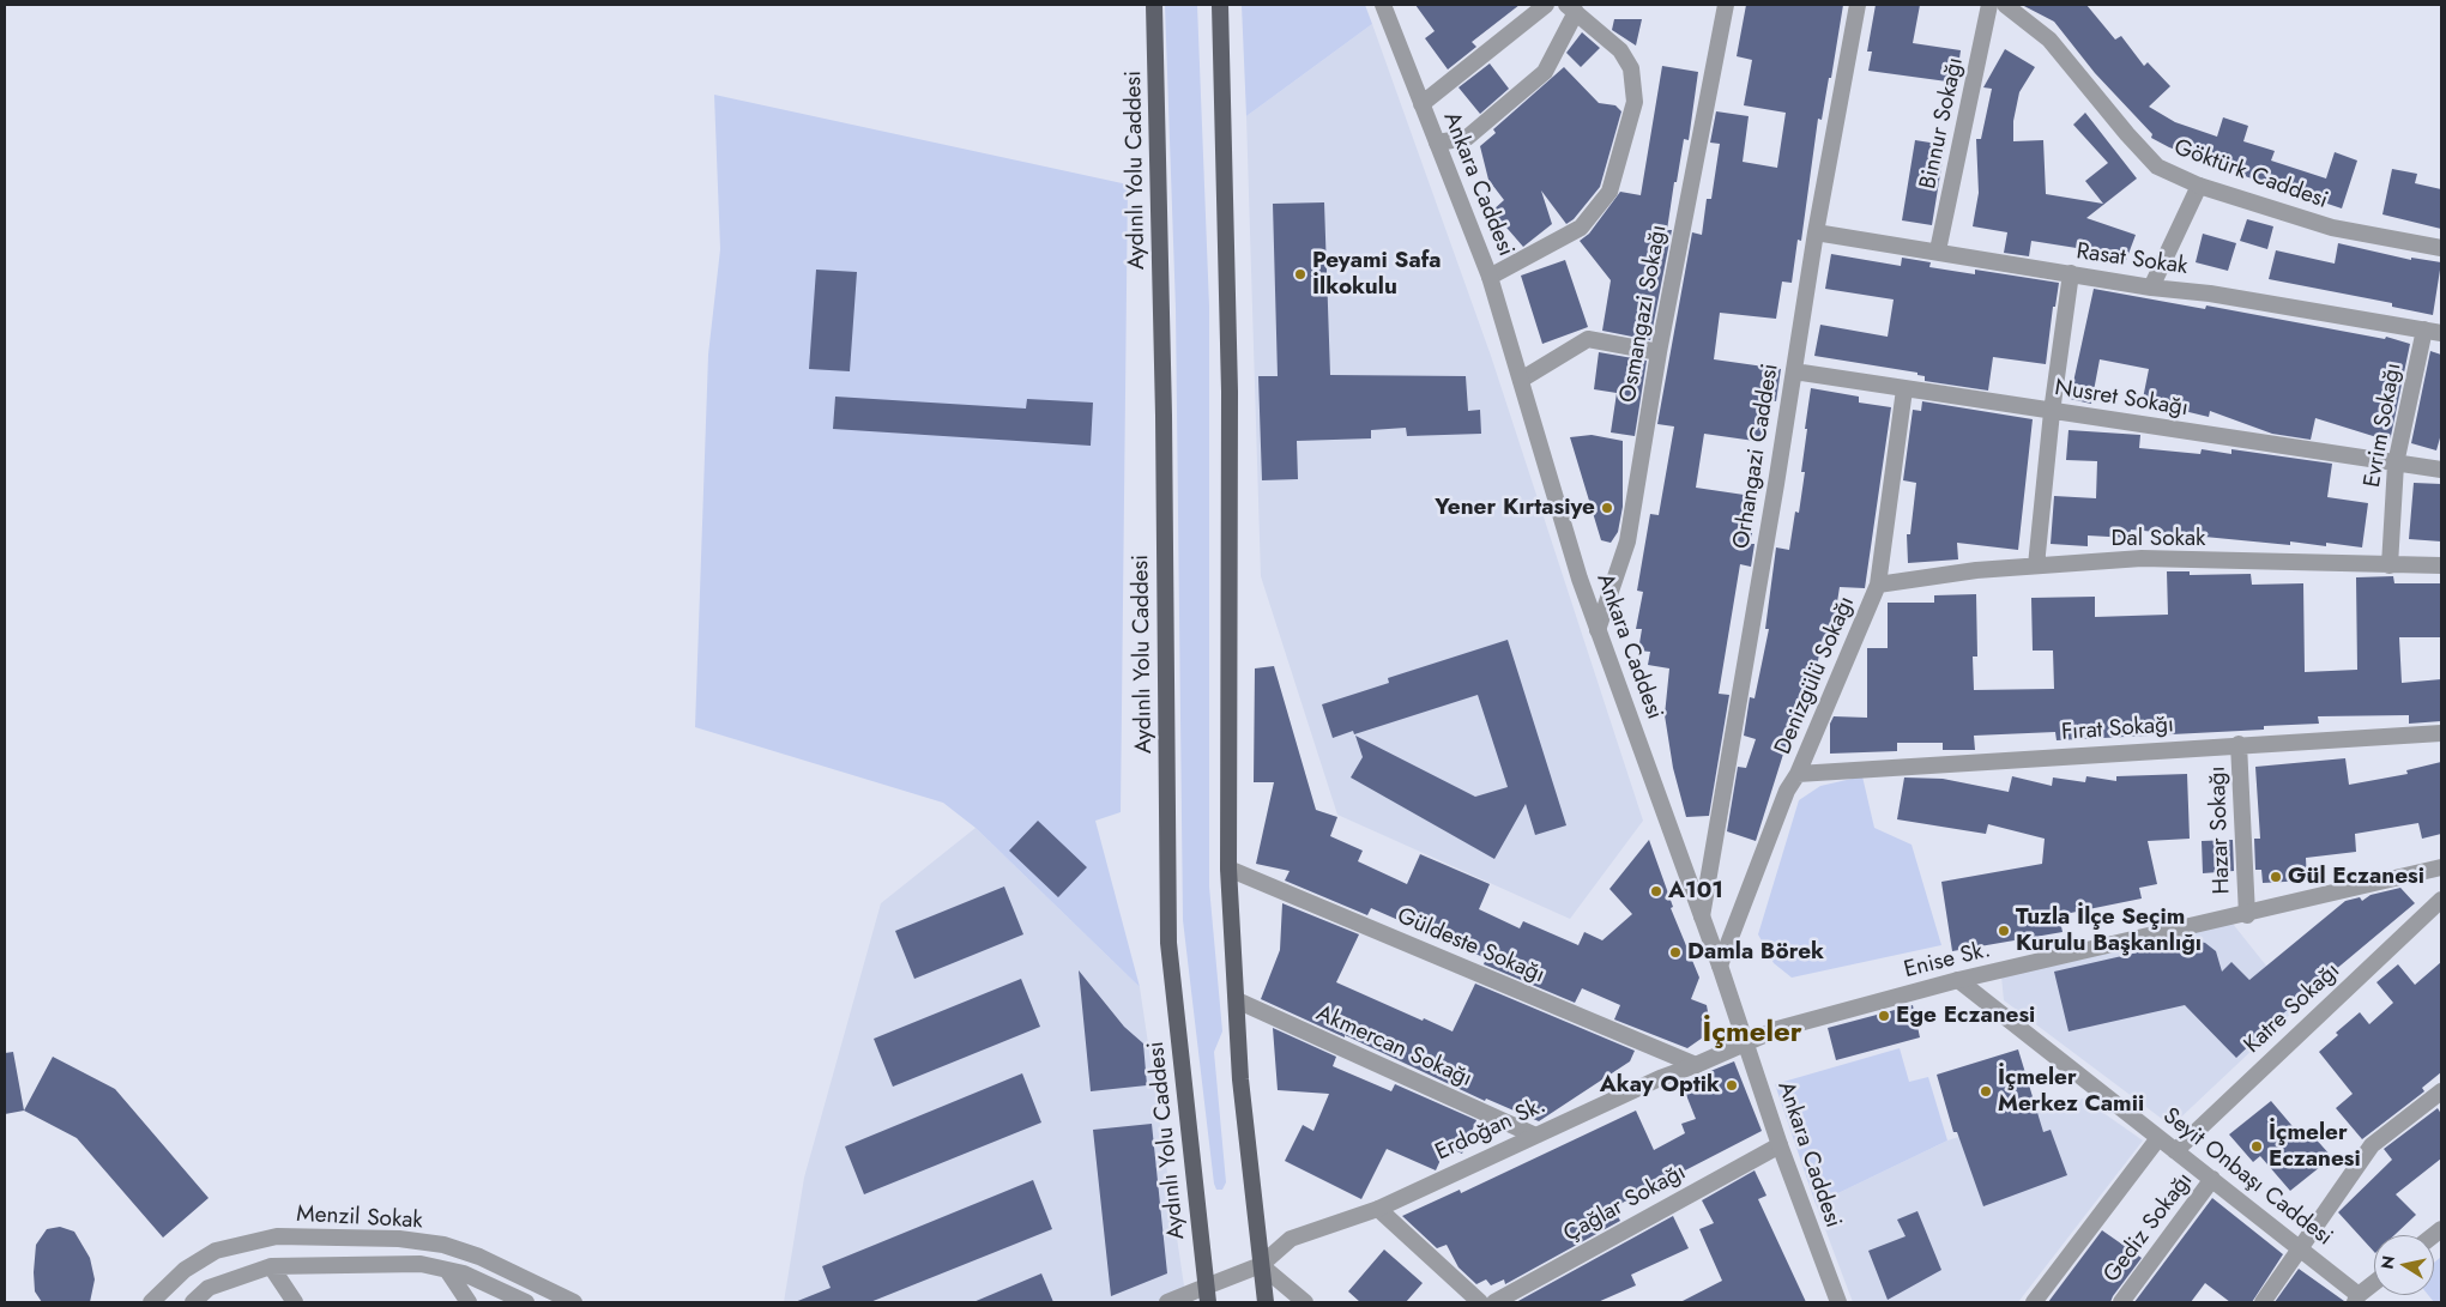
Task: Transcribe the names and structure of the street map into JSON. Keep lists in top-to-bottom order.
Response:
{
  "streets": {
    "main road": ["Aydınlı Yolu Caddesi"],
    "street": [
      "Binnur Sokağı",
      "Göktürk Caddesi",
      "Ankara Caddesi",
      "Rasat Sokak",
      "Osmangazi Sokağı",
      "Nusret Sokağı",
      "Evrim Sokağı",
      "Orhangazi Caddesi",
      "Dal Sokak",
      "Denizgülü Sokağı",
      "Fırat Sokağı",
      "Hazar Sokağı",
      "Güldeste Sokağı",
      "Enise Sk.",
      "Katre Sokağı",
      "Akmercan Sokağı",
      "Erdoğan Sk.",
      "Seyit Onbaşı Caddesi",
      "Çağlar Sokağı",
      "Menzil Sokak",
      "Gediz Sokağı"
    ]
  },
  "crossings": [
    ["Binnur Sokağı", "Rasat Sokak"],
    ["Aydınlı Yolu Caddesi", "Erdoğan Sk."],
    ["Ankara Caddesi", "Osmangazi Sokağı"],
    ["Ankara Caddesi", "Orhangazi Caddesi"],
    ["Ankara Caddesi", "Denizgülü Sokağı"],
    ["Ankara Caddesi", "Enise Sk."],
    ["Ankara Caddesi", "Erdoğan Sk."],
    ["Ankara Caddesi", "Çağlar Sokağı"],
    ["Rasat Sokak", "Evrim Sokağı"],
    ["Rasat Sokak", "Orhangazi Caddesi"],
    ["Nusret Sokağı", "Evrim Sokağı"],
    ["Nusret Sokağı", "Orhangazi Caddesi"],
    ["Nusret Sokağı", "Denizgülü Sokağı"],
    ["Evrim Sokağı", "Dal Sokak"],
    ["Dal Sokak", "Denizgülü Sokağı"],
    ["Denizgülü Sokağı", "Fırat Sokağı"],
    ["Fırat Sokağı", "Hazar Sokağı"],
    ["Hazar Sokağı", "Enise Sk."],
    ["Güldeste Sokağı", "Erdoğan Sk."],
    ["Enise Sk.", "Erdoğan Sk."],
    ["Enise Sk.", "Seyit Onbaşı Caddesi"],
    ["Katre Sokağı", "Seyit Onbaşı Caddesi"],
    ["Akmercan Sokağı", "Erdoğan Sk."],
    ["Seyit Onbaşı Caddesi", "Gediz Sokağı"]
  ],
  "districts": ["İçmeler"],
  "places": [
    "Peyami Safa İlkokulu",
    "Yener Kırtasiye",
    "Gül Eczanesi",
    "A101",
    "Tuzla İlçe Seçim Kurulu Başkanlığı",
    "Damla Börek",
    "Ege Eczanesi",
    "Akay Optik",
    "İçmeler Merkez Camii",
    "İçmeler Eczanesi"
  ],
  "north": "left"
}
